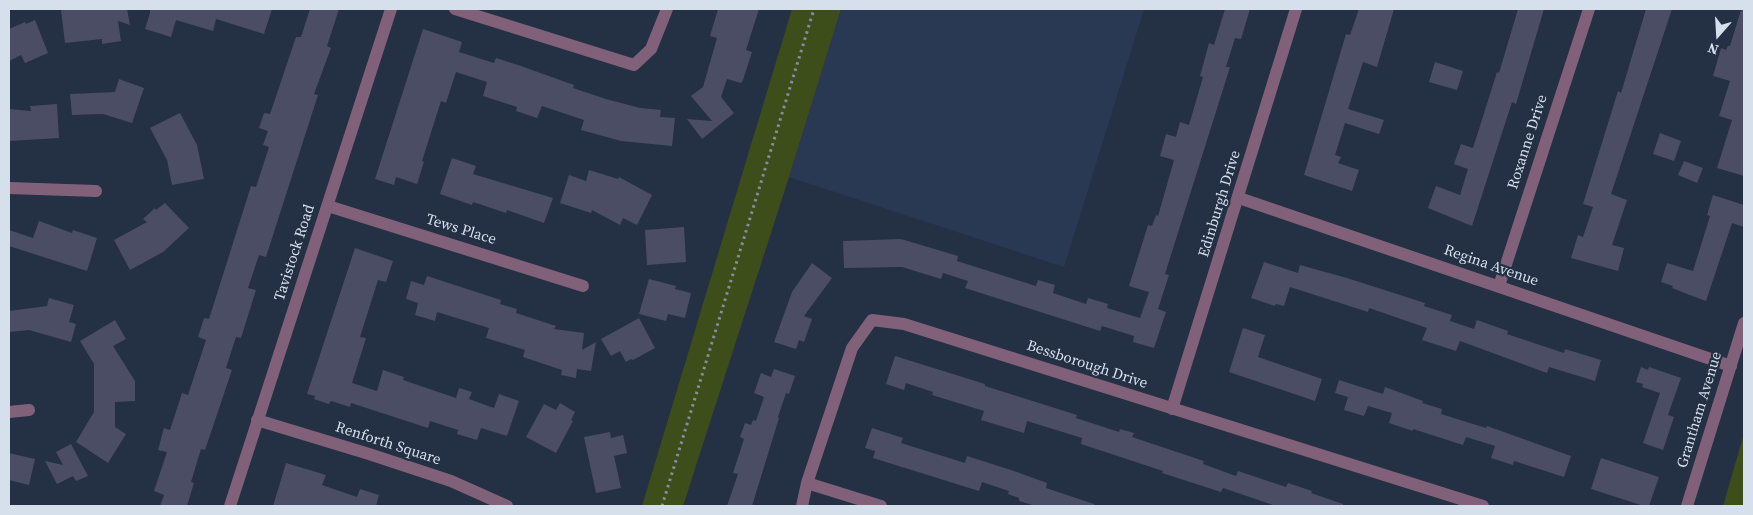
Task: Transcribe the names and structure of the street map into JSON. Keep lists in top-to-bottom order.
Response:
{
  "streets": {
    "street": [
      "Roxanne Drive",
      "Edinburgh Drive",
      "Tews Place",
      "Tavistock Road",
      "Regina Avenue",
      "Bessborough Drive",
      "Grantham Avenue",
      "Renforth Square"
    ]
  },
  "crossings": [
    ["Roxanne Drive", "Regina Avenue"],
    ["Edinburgh Drive", "Regina Avenue"],
    ["Edinburgh Drive", "Bessborough Drive"],
    ["Tews Place", "Tavistock Road"],
    ["Tavistock Road", "Renforth Square"],
    ["Regina Avenue", "Grantham Avenue"]
  ],
  "north": "bottom"
}
